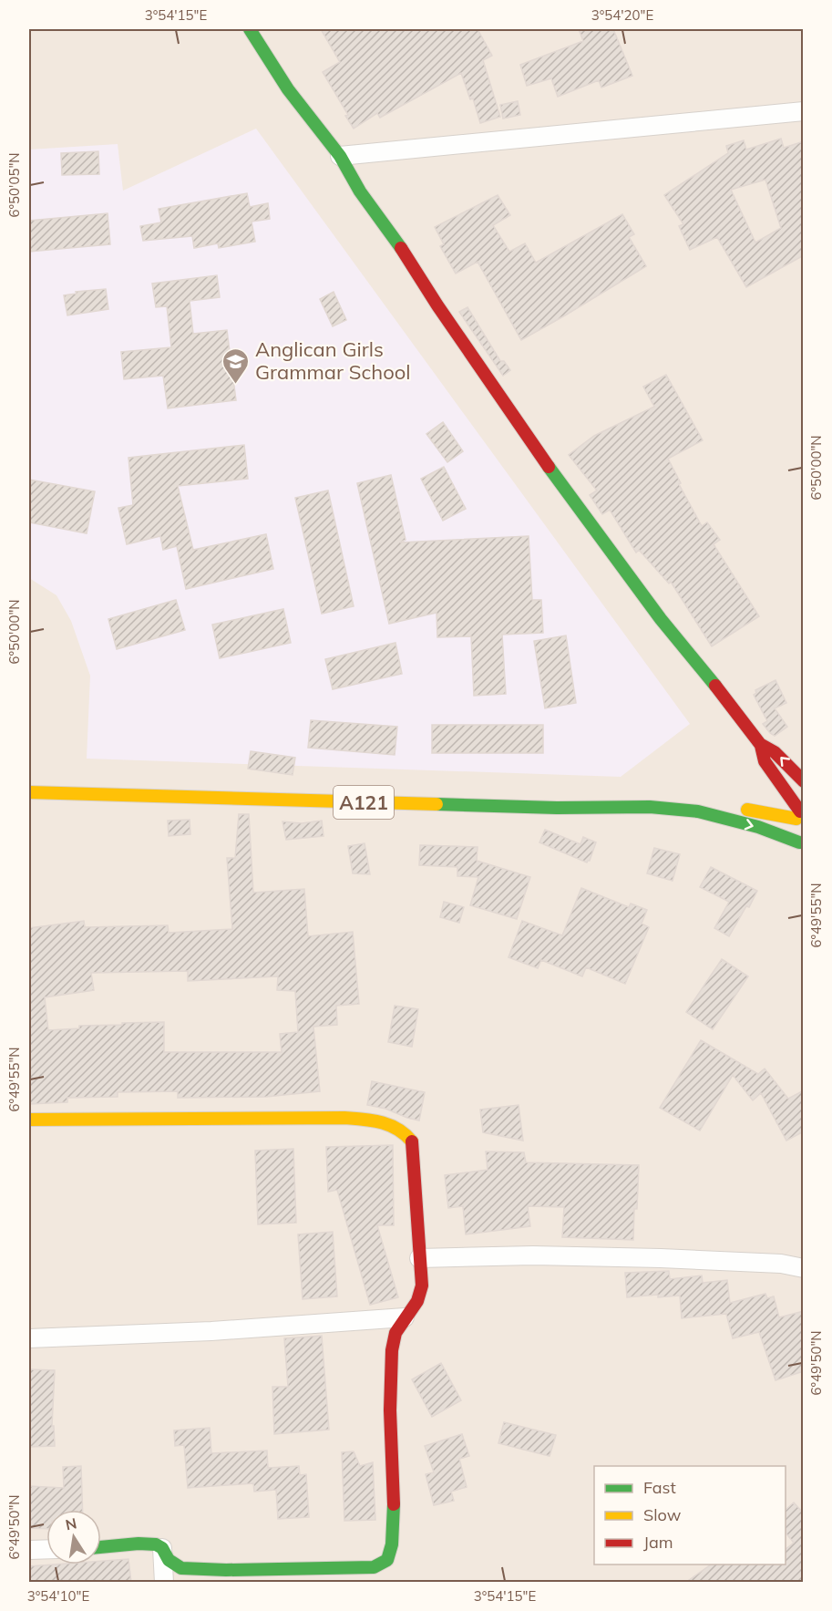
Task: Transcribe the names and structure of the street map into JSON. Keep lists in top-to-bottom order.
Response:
{
  "streets": {
    "street": ["A121"]
  },
  "places": {
    "school or university": ["Anglican Girls Grammar School"]
  },
  "legend": ["Fast", "Slow", "Jam"],
  "north": "top",
  "coordinates": [
    "3°54'15\"E",
    "3°54'20\"E",
    "6°50'05\"N",
    "6°50'00\"N",
    "6°49'55\"N",
    "6°49'50\"N",
    "3°54'10\"E"
  ]
}
